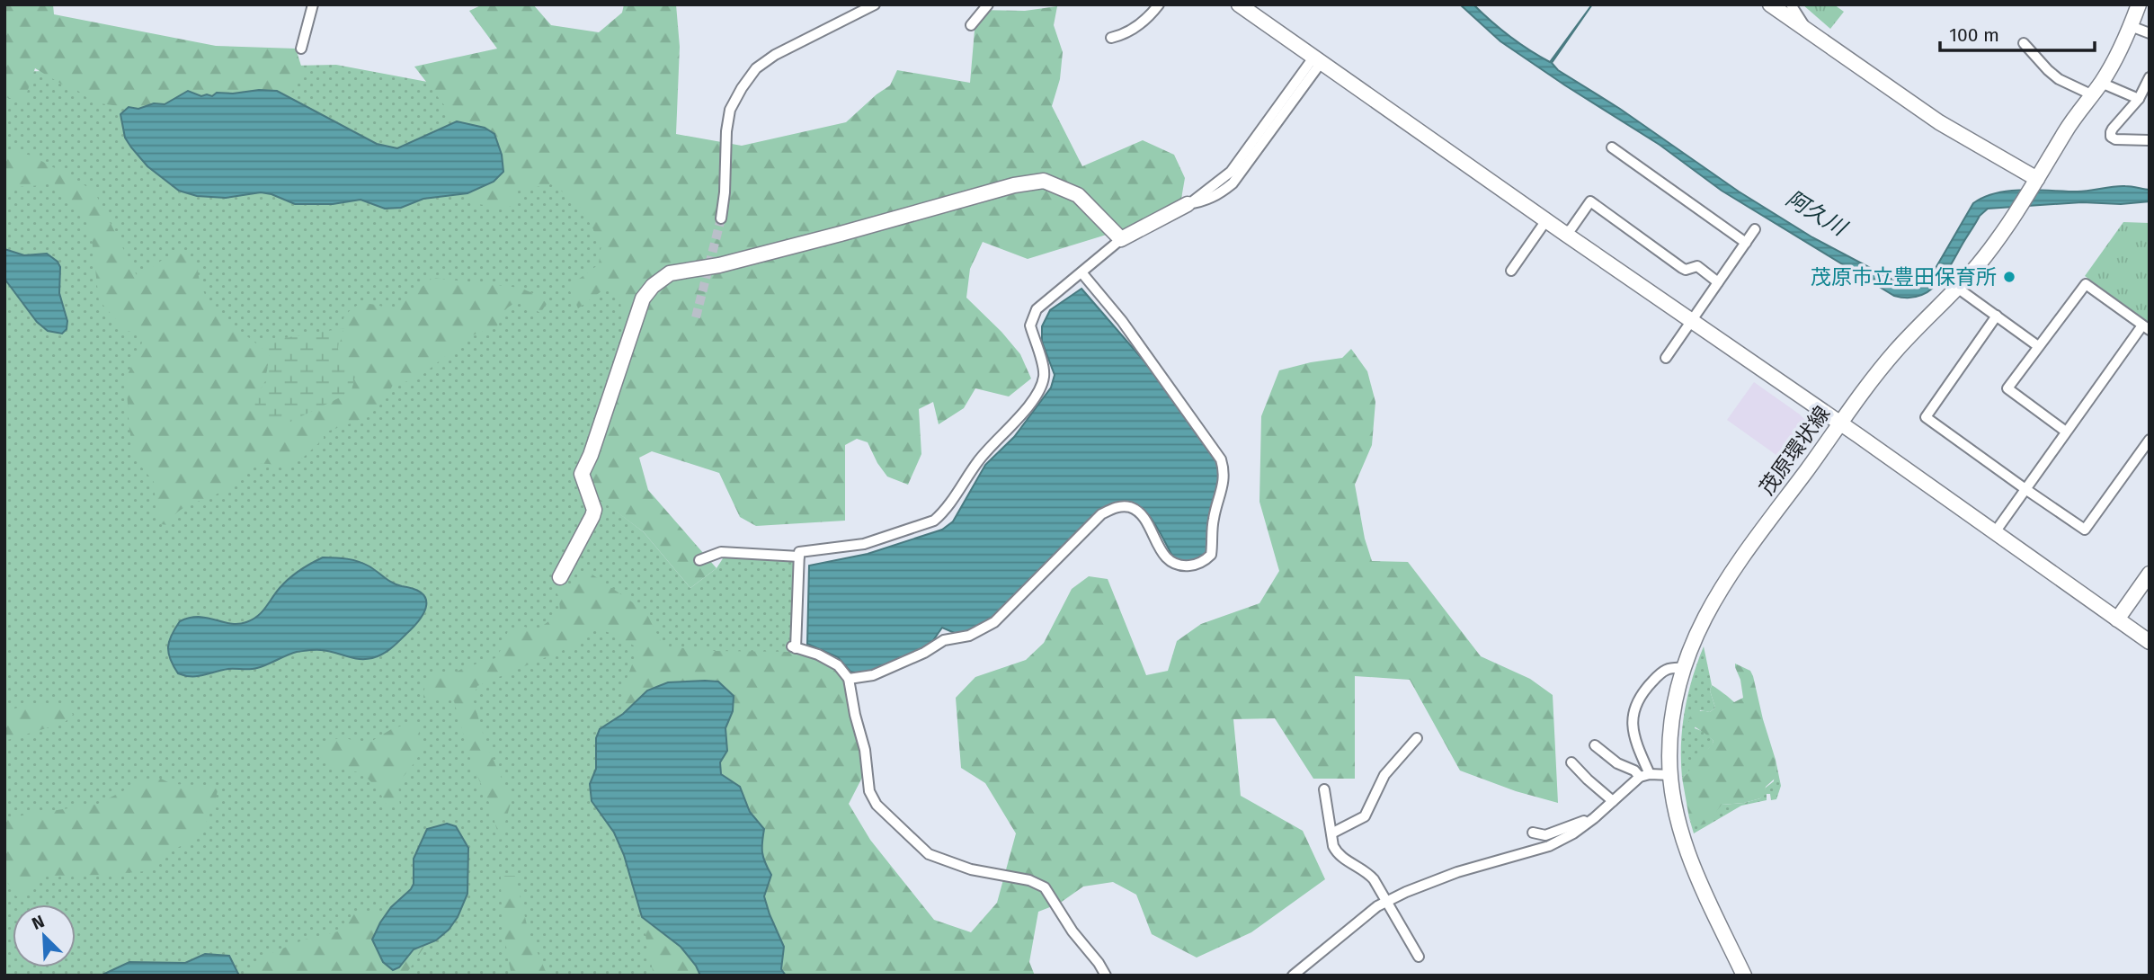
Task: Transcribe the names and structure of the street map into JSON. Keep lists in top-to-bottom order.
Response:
{
  "streets": {
    "street": ["茂原環状線"]
  },
  "water": ["阿久川"],
  "places": ["茂原市立豊田保育所"],
  "scale_bar": "100 m",
  "north": "top left"
}
